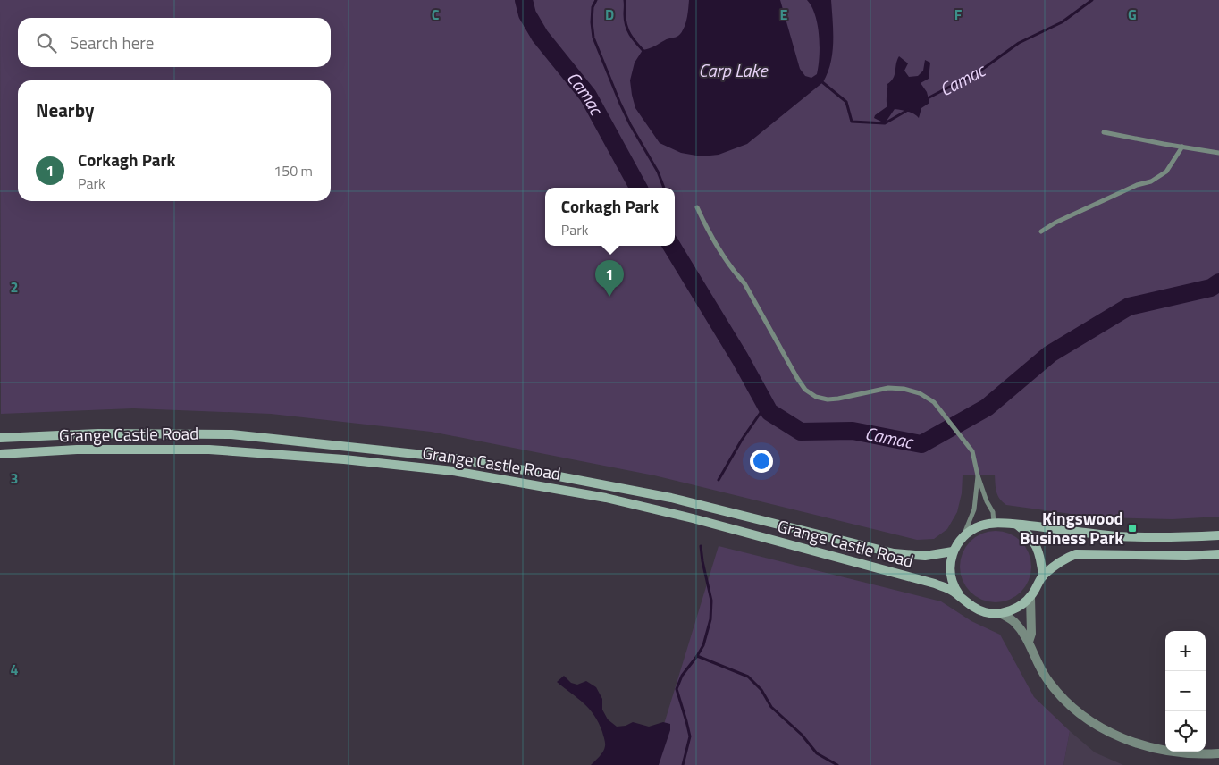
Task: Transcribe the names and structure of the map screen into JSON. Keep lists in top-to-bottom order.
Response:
{
  "streets": {
    "main road": ["Grange Castle Road"]
  },
  "water": ["Carp Lake", "Camac"],
  "places": {
    "transit": ["Kingswood Business Park"]
  },
  "page": {
    "search": "Search here",
    "heading": "Nearby",
    "list": [
      {
        "mark": "1",
        "name": "Corkagh Park",
        "note": "Park",
        "value": "150 m"
      }
    ],
    "popup": ["Corkagh Park", "Park"],
    "pins": "1",
    "map_buttons": ["+", "−"]
  },
  "grid": {
    "columns": [
      "C",
      "D",
      "E",
      "F",
      "G"
    ],
    "rows": ["2", "3", "4"]
  }
}
